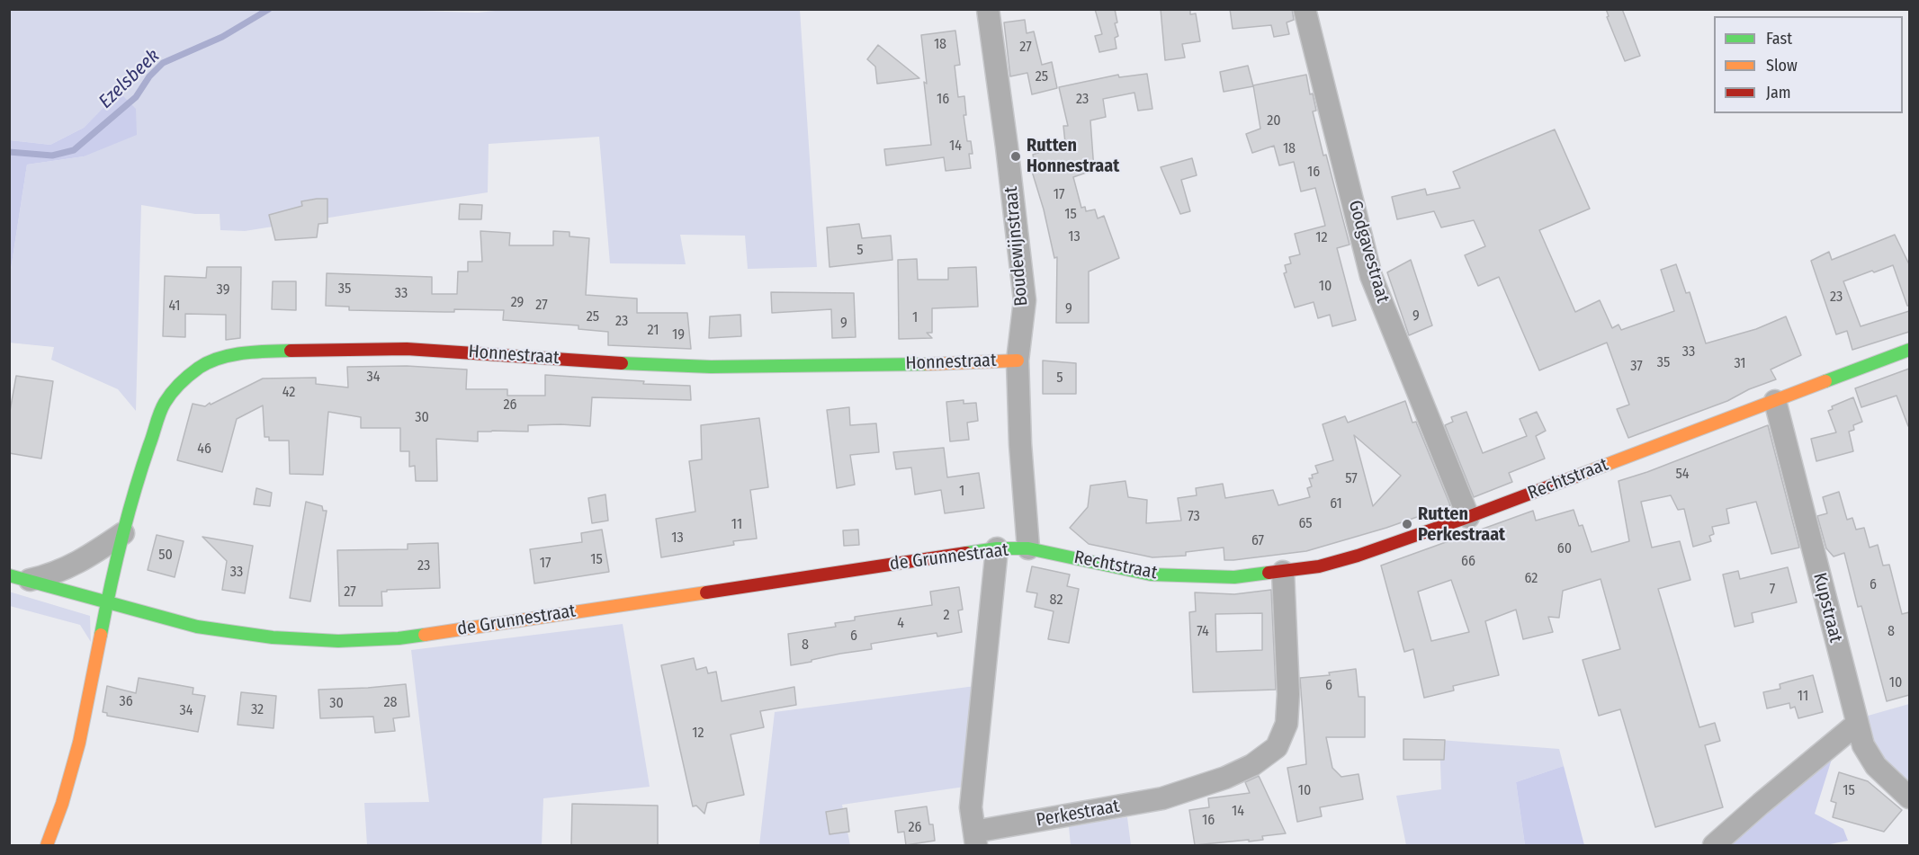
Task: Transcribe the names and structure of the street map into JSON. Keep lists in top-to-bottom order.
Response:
{
  "streets": {
    "street": [
      "Boudewijnstraat",
      "Godgavestraat",
      "Honnestraat",
      "Rechtstraat",
      "de Grunnestraat",
      "Kupstraat",
      "Perkestraat"
    ]
  },
  "crossings": [
    ["Boudewijnstraat", "Honnestraat"],
    ["Boudewijnstraat", "Rechtstraat"],
    ["Boudewijnstraat", "de Grunnestraat"],
    ["Godgavestraat", "Rechtstraat"],
    ["Honnestraat", "de Grunnestraat"],
    ["Rechtstraat", "de Grunnestraat"],
    ["Rechtstraat", "Kupstraat"],
    ["Rechtstraat", "Perkestraat"],
    ["de Grunnestraat", "Perkestraat"]
  ],
  "water": ["Ezelsbeek"],
  "places": ["Rutten Honnestraat", "Rutten Perkestraat"],
  "house_numbers": [
    "18",
    "27",
    "25",
    "16",
    "23",
    "20",
    "14",
    "18",
    "16",
    "17",
    "15",
    "13",
    "12",
    "5",
    "10",
    "35",
    "39",
    "33",
    "23",
    "29",
    "27",
    "41",
    "9",
    "9",
    "25",
    "1",
    "23",
    "9",
    "21",
    "19",
    "33",
    "35",
    "31",
    "37",
    "34",
    "5",
    "42",
    "26",
    "30",
    "46",
    "54",
    "57",
    "1",
    "61",
    "73",
    "65",
    "11",
    "13",
    "67",
    "60",
    "50",
    "15",
    "66",
    "17",
    "23",
    "33",
    "62",
    "6",
    "7",
    "27",
    "82",
    "2",
    "4",
    "74",
    "8",
    "6",
    "8",
    "10",
    "6",
    "11",
    "36",
    "28",
    "30",
    "32",
    "34",
    "12",
    "10",
    "15",
    "14",
    "16",
    "26"
  ],
  "legend": ["Fast", "Slow", "Jam"]
}
